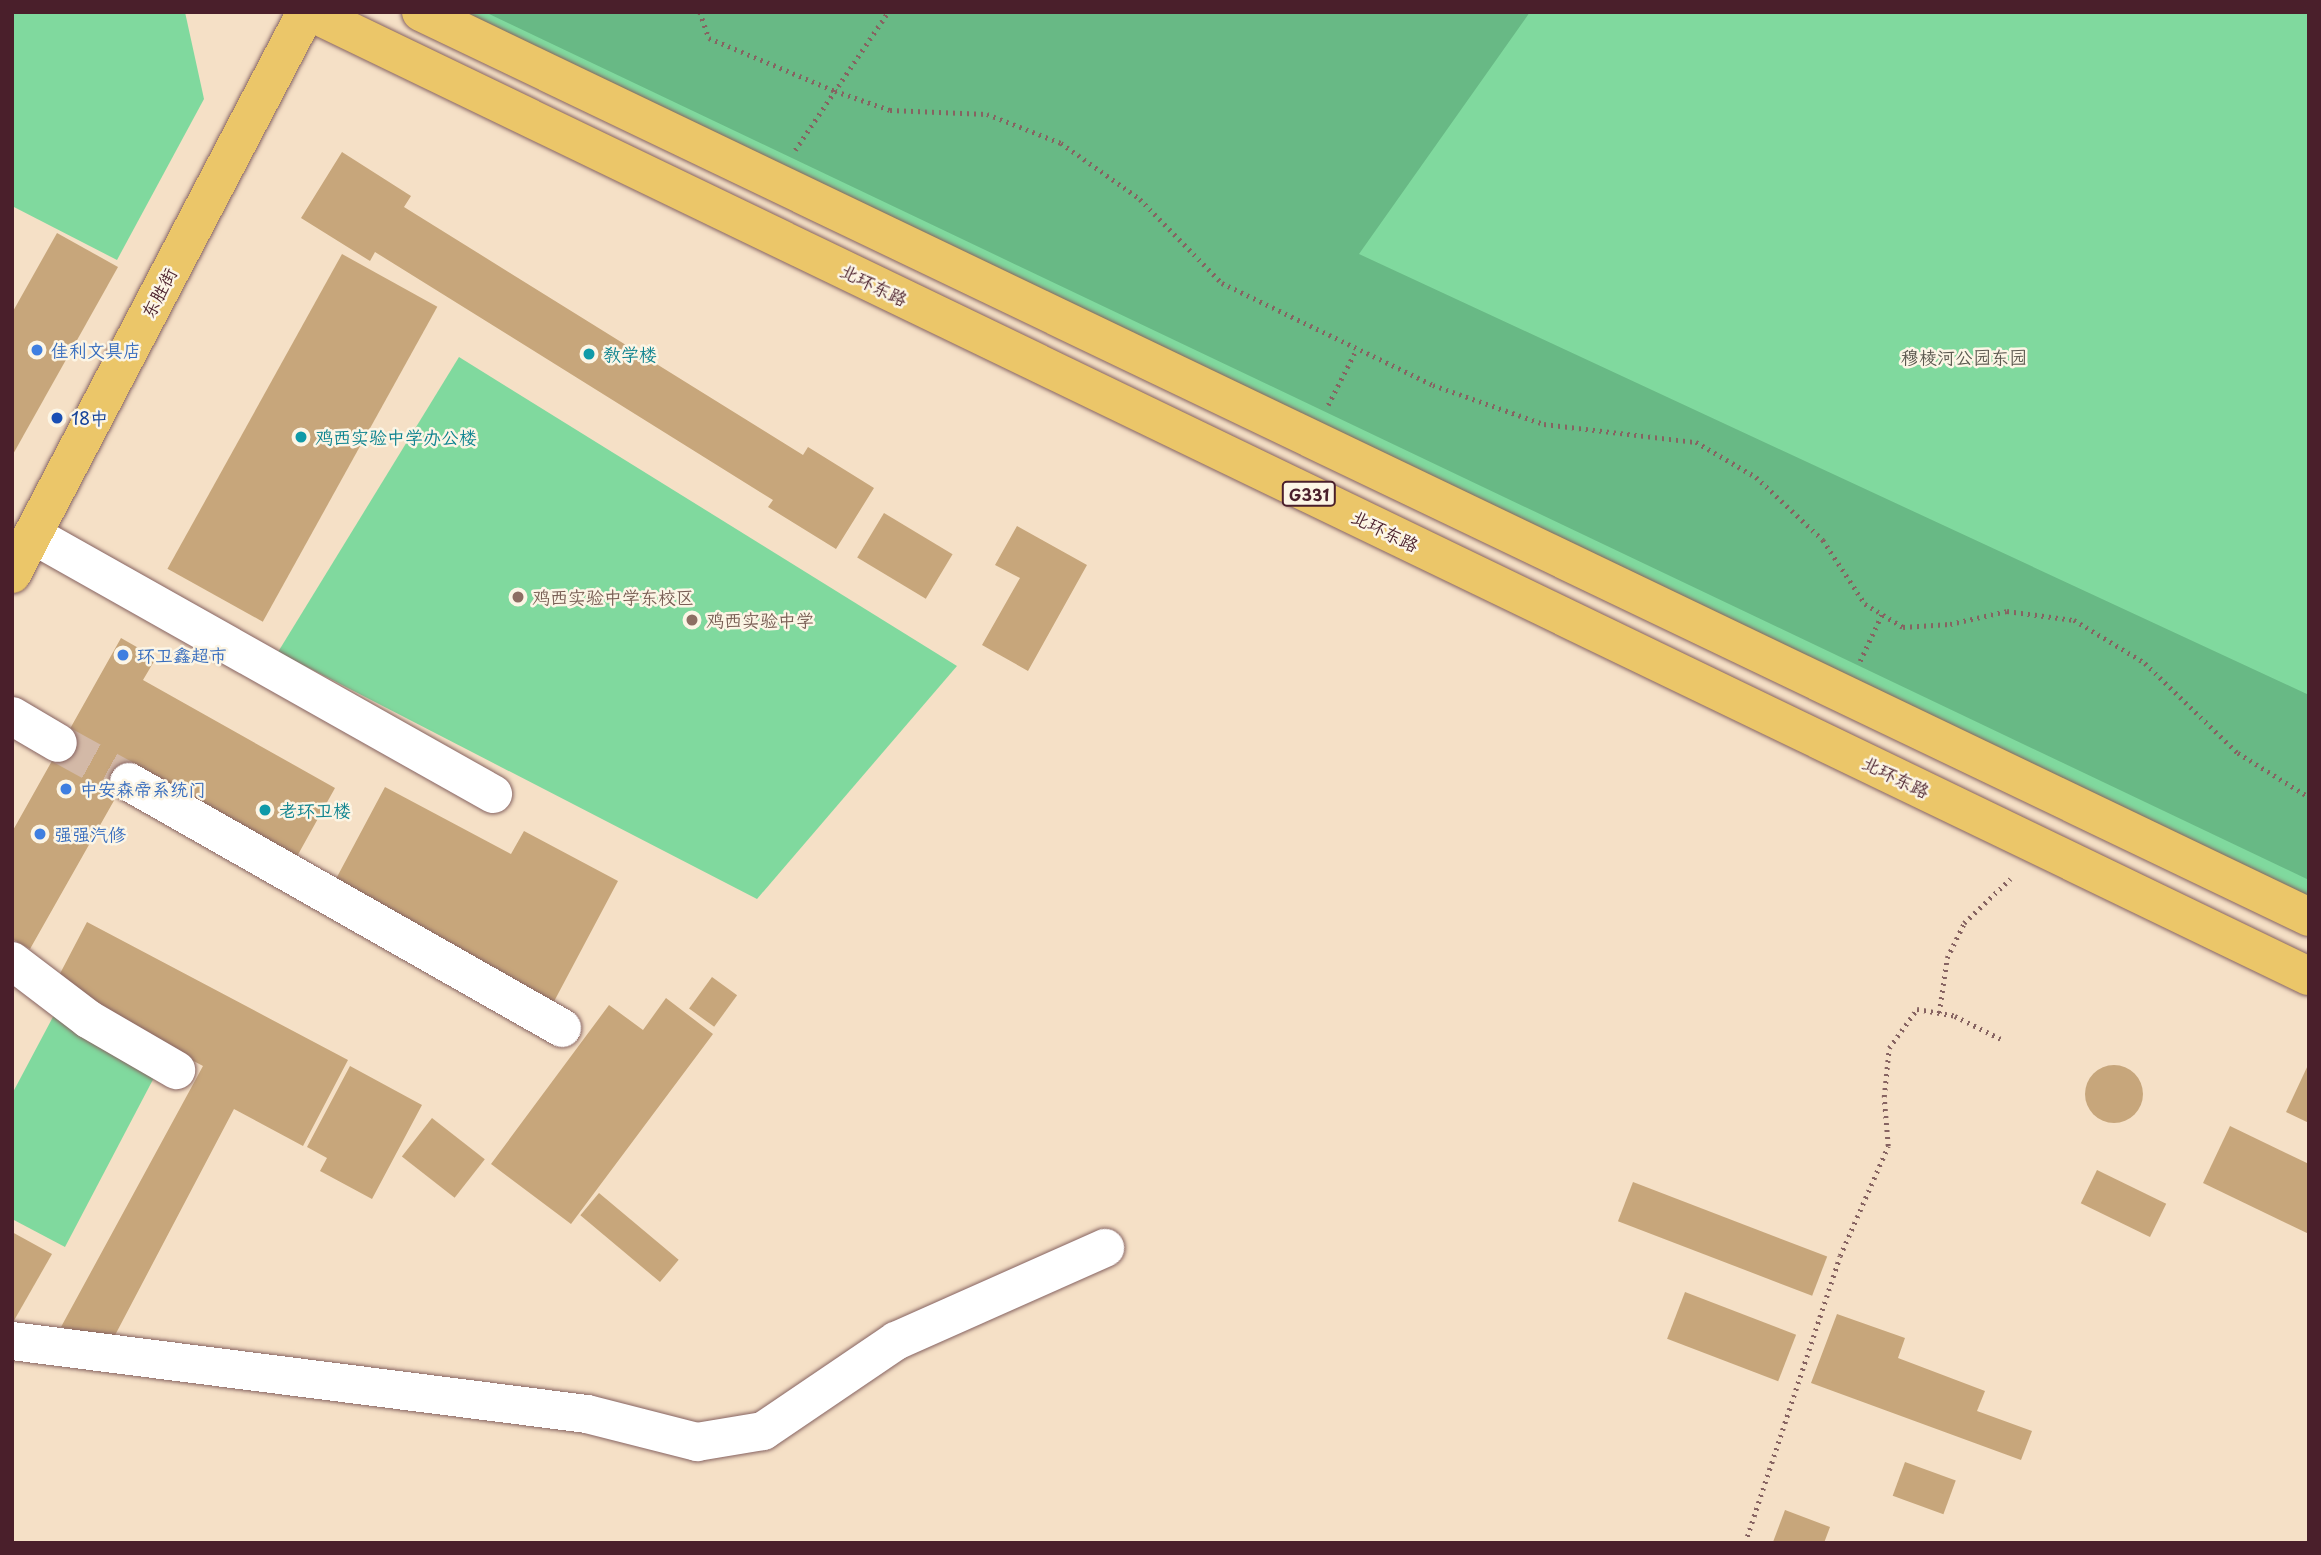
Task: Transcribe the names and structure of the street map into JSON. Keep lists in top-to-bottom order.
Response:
{
  "streets": {
    "highway": ["北环东路", "东胜街", "G331"]
  },
  "crossings": [
    ["北环东路", "东胜街"]
  ],
  "parks": ["穆棱河公园东园"],
  "places": [
    "佳利文具店",
    "教学楼",
    "18中",
    "鸡西实验中学办公楼",
    "鸡西实验中学东校区",
    "鸡西实验中学",
    "环卫鑫超市",
    "中安森帝系统门",
    "老环卫楼",
    "强强汽修"
  ]
}
